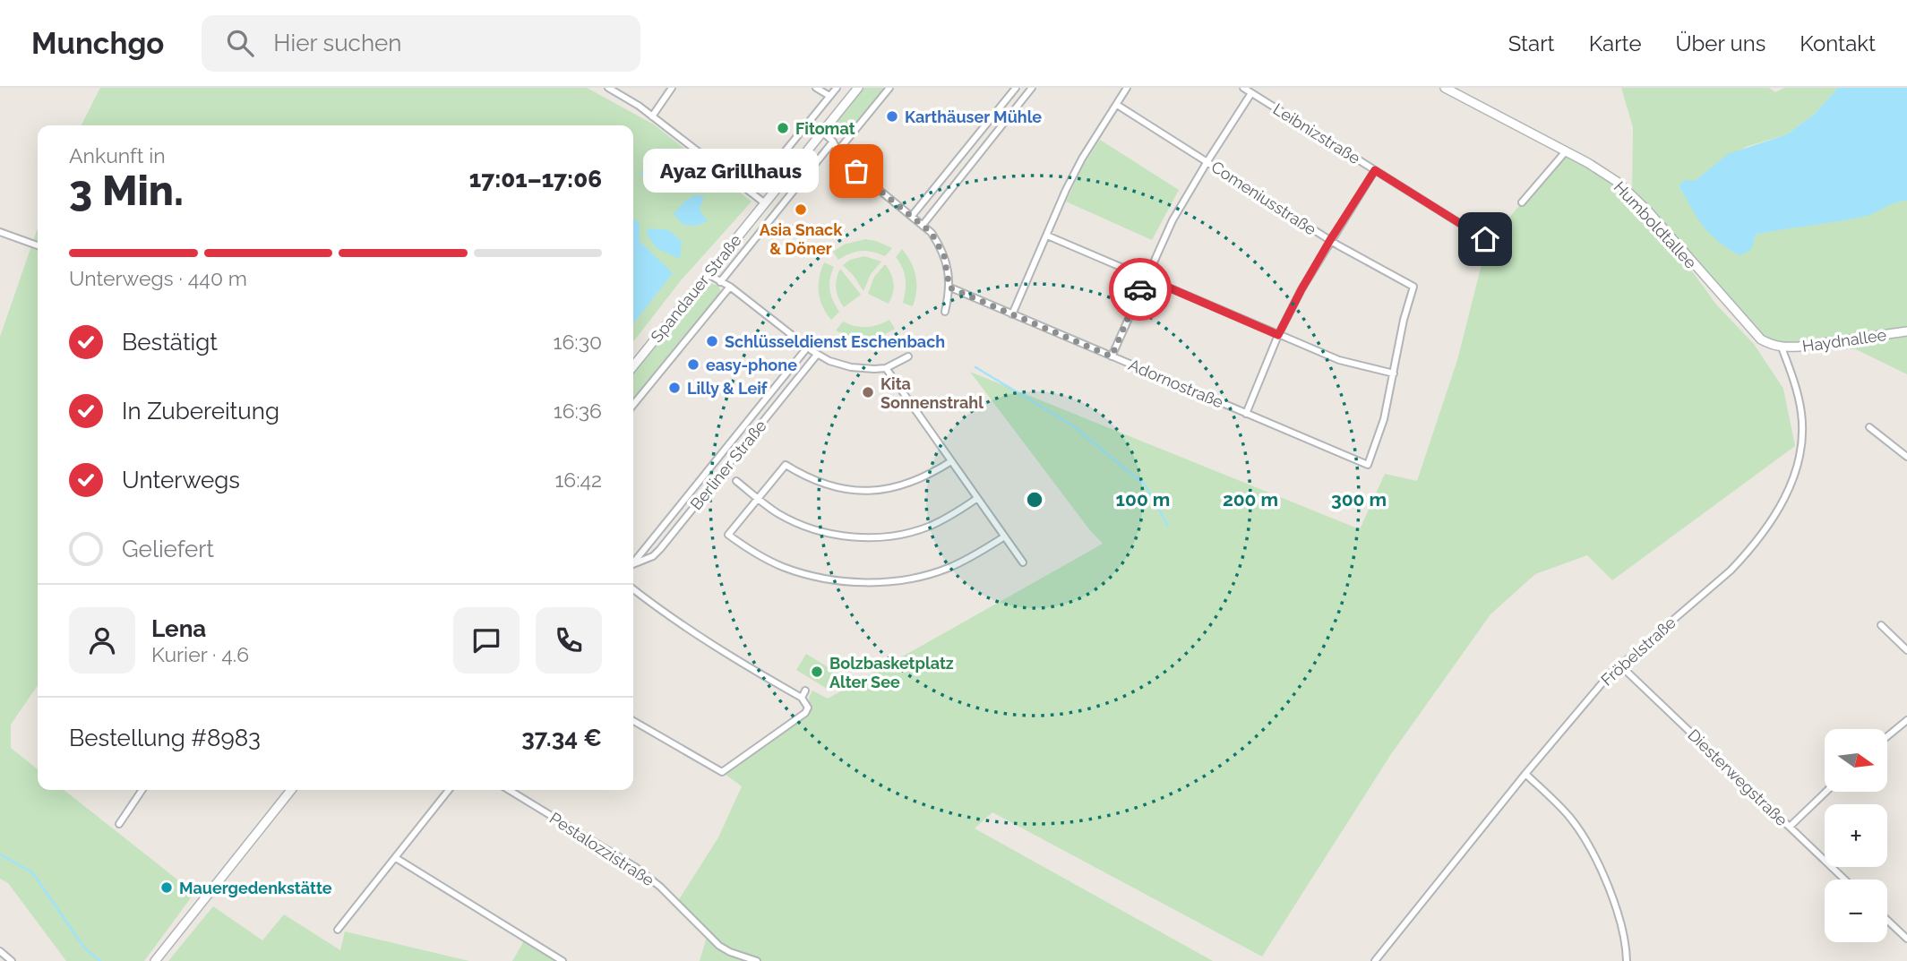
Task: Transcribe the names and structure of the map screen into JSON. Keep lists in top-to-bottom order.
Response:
{
  "streets": {
    "main road": ["Humboldtallee", "Spandauer Straße", "Haydnallee"],
    "street": [
      "Leibnizstraße",
      "Comeniusstraße",
      "Adornostraße",
      "Berliner Straße",
      "Fröbelstraße",
      "Diesterwegstraße",
      "Pestalozzistraße"
    ]
  },
  "crossings": [
    ["Comeniusstraße", "Adornostraße"],
    ["Humboldtallee", "Haydnallee"],
    ["Humboldtallee", "Fröbelstraße"],
    ["Haydnallee", "Fröbelstraße"],
    ["Fröbelstraße", "Diesterwegstraße"]
  ],
  "places": [
    "Karthäuser Mühle",
    "Fitomat",
    "Ayaz Grillhaus",
    "Asia Snack & Döner",
    "Schlüsseldienst Eschenbach",
    "easy-phone",
    "Lilly & Leif",
    "Kita Sonnenstrahl",
    "Bolzbasketplatz Alter See",
    "Mauergedenkstätte"
  ],
  "north": "right",
  "page": {
    "header": "Munchgo",
    "search": "Hier suchen",
    "nav": [
      "Start",
      "Karte",
      "Über uns",
      "Kontakt"
    ],
    "heading": ["3 Min.", "Ankunft in", "17:01–17:06"],
    "panel": [
      "Lena",
      "Kurier · 4.6",
      "Bestellung #8983",
      "37.34 €"
    ],
    "bubble": "Ayaz Grillhaus",
    "bar": "Unterwegs · 440 m",
    "list": [
      ["Bestätigt", "16:30"],
      ["In Zubereitung", "16:36"],
      ["Unterwegs", "16:42"],
      "Geliefert"
    ],
    "map_buttons": ["+", "−"]
  },
  "rings": ["100 m", "200 m", "300 m"]
}
